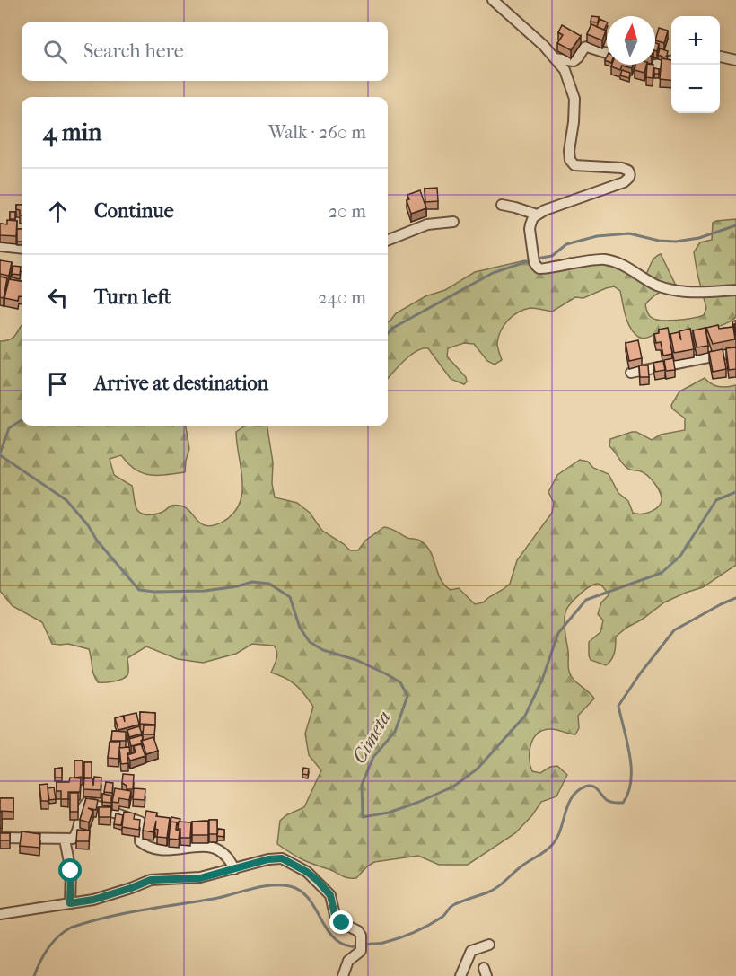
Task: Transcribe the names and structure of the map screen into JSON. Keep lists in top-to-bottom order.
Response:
{
  "water": ["Cimeta"],
  "north": "top",
  "page": {
    "map_buttons": ["+", "−"],
    "search": "Search here",
    "heading": ["4 min", "Walk · 260 m"],
    "list": [
      ["Continue", "20 m"],
      ["Turn left", "240 m"],
      "Arrive at destination"
    ]
  }
}
